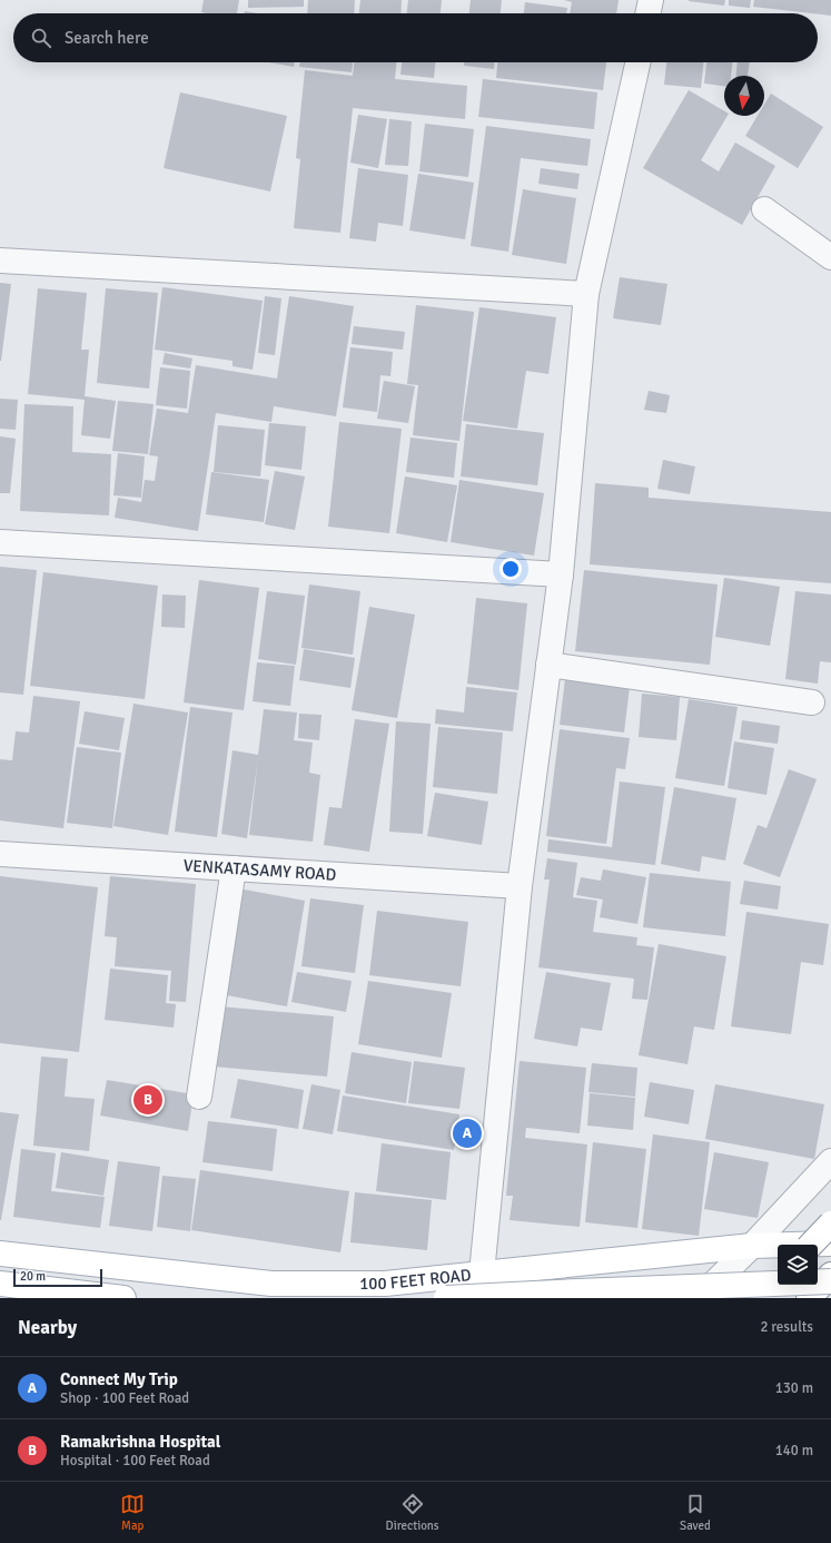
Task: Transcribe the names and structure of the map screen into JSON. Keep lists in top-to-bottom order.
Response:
{
  "streets": {
    "main road": ["100 FEET ROAD"],
    "street": ["VENKATASAMY ROAD"]
  },
  "scale_bar": "20 m",
  "north": "bottom",
  "page": {
    "search": "Search here",
    "pins": ["B", "A"],
    "scale": "20 m",
    "heading": ["Nearby", "2 results"],
    "list": [
      {
        "mark": "A",
        "name": "Connect My Trip",
        "note": "Shop · 100 Feet Road",
        "value": "130 m"
      },
      {
        "mark": "B",
        "name": "Ramakrishna Hospital",
        "note": "Hospital · 100 Feet Road",
        "value": "140 m"
      }
    ],
    "nav": ["Map", "Directions", "Saved"]
  }
}
